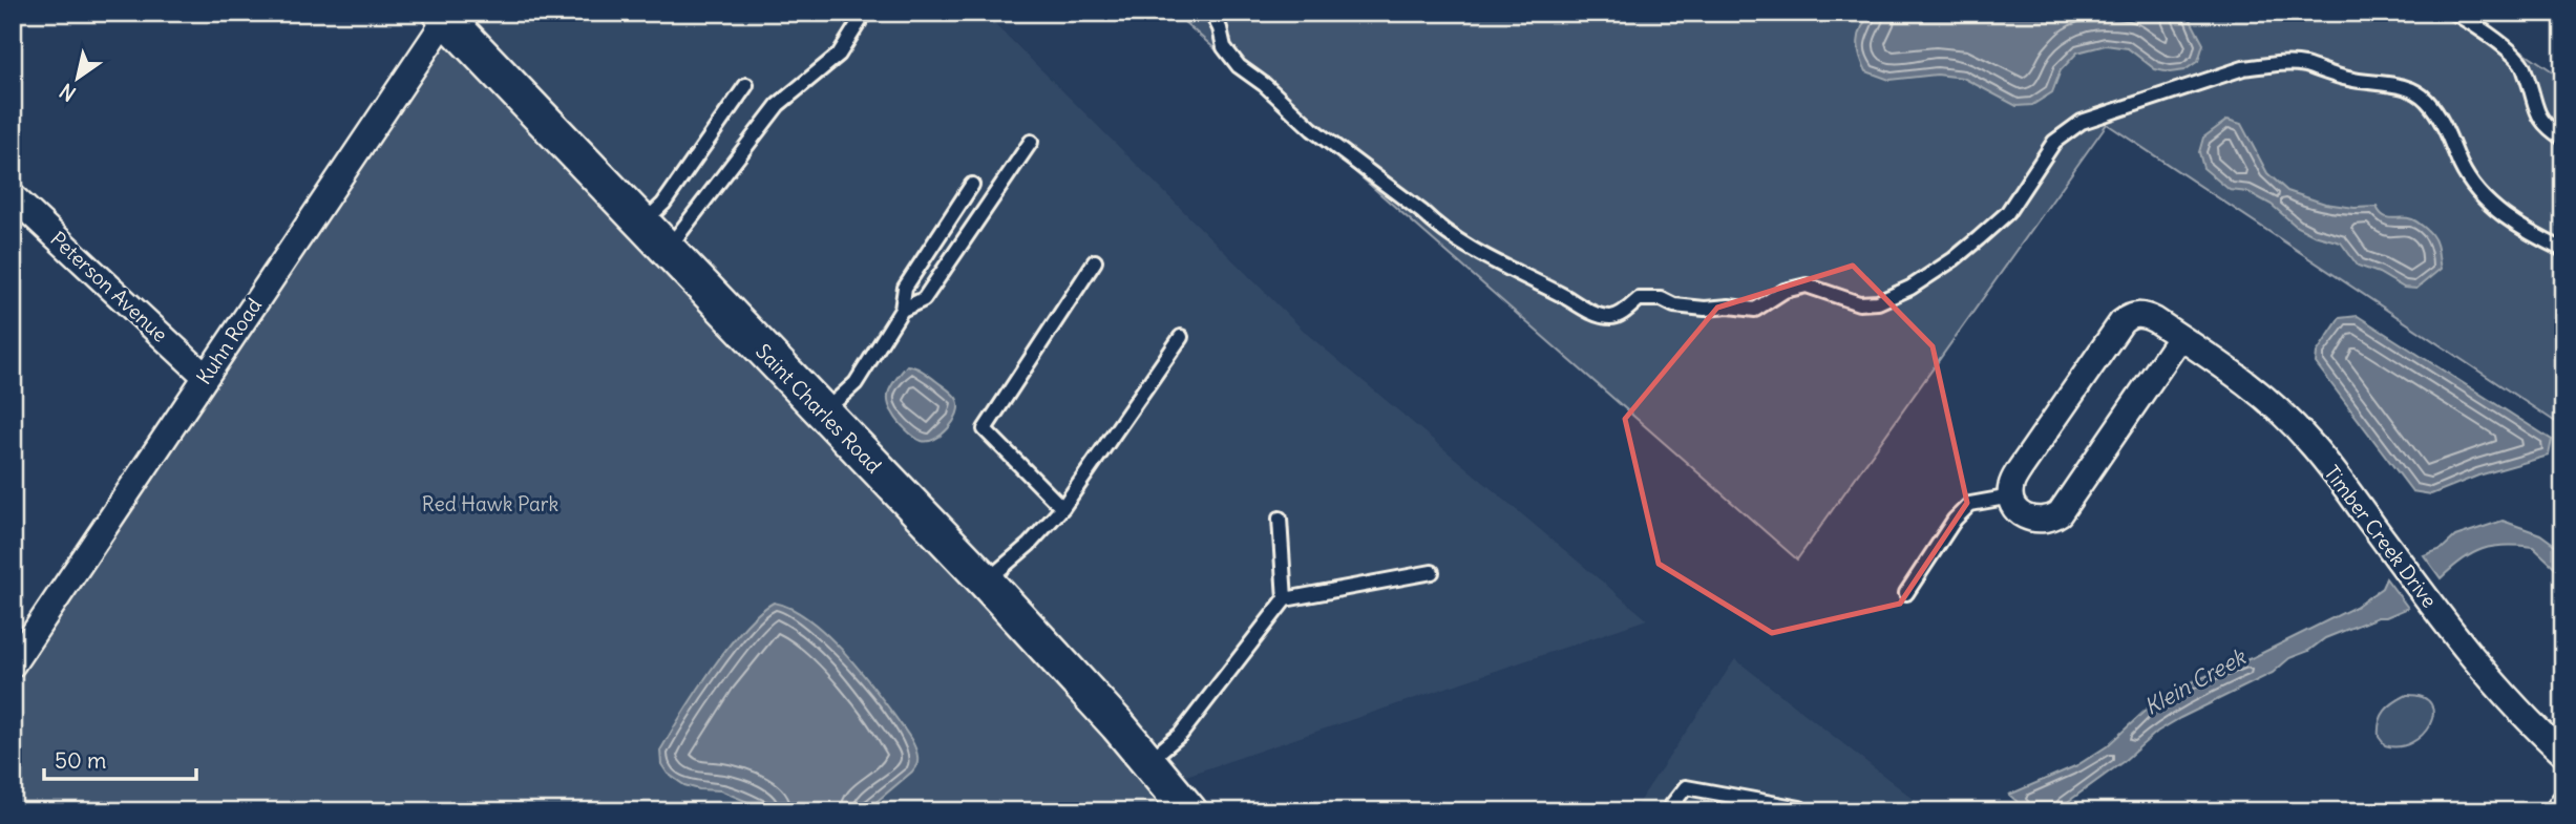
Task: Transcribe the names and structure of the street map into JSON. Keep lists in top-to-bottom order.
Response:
{
  "streets": {
    "street": [
      "Peterson Avenue",
      "Kuhn Road",
      "Saint Charles Road",
      "Timber Creek Drive"
    ]
  },
  "crossings": [
    ["Peterson Avenue", "Kuhn Road"],
    ["Kuhn Road", "Saint Charles Road"]
  ],
  "water": ["Klein Creek"],
  "parks": ["Red Hawk Park"],
  "scale_bar": "50 m",
  "north": "bottom left"
}
